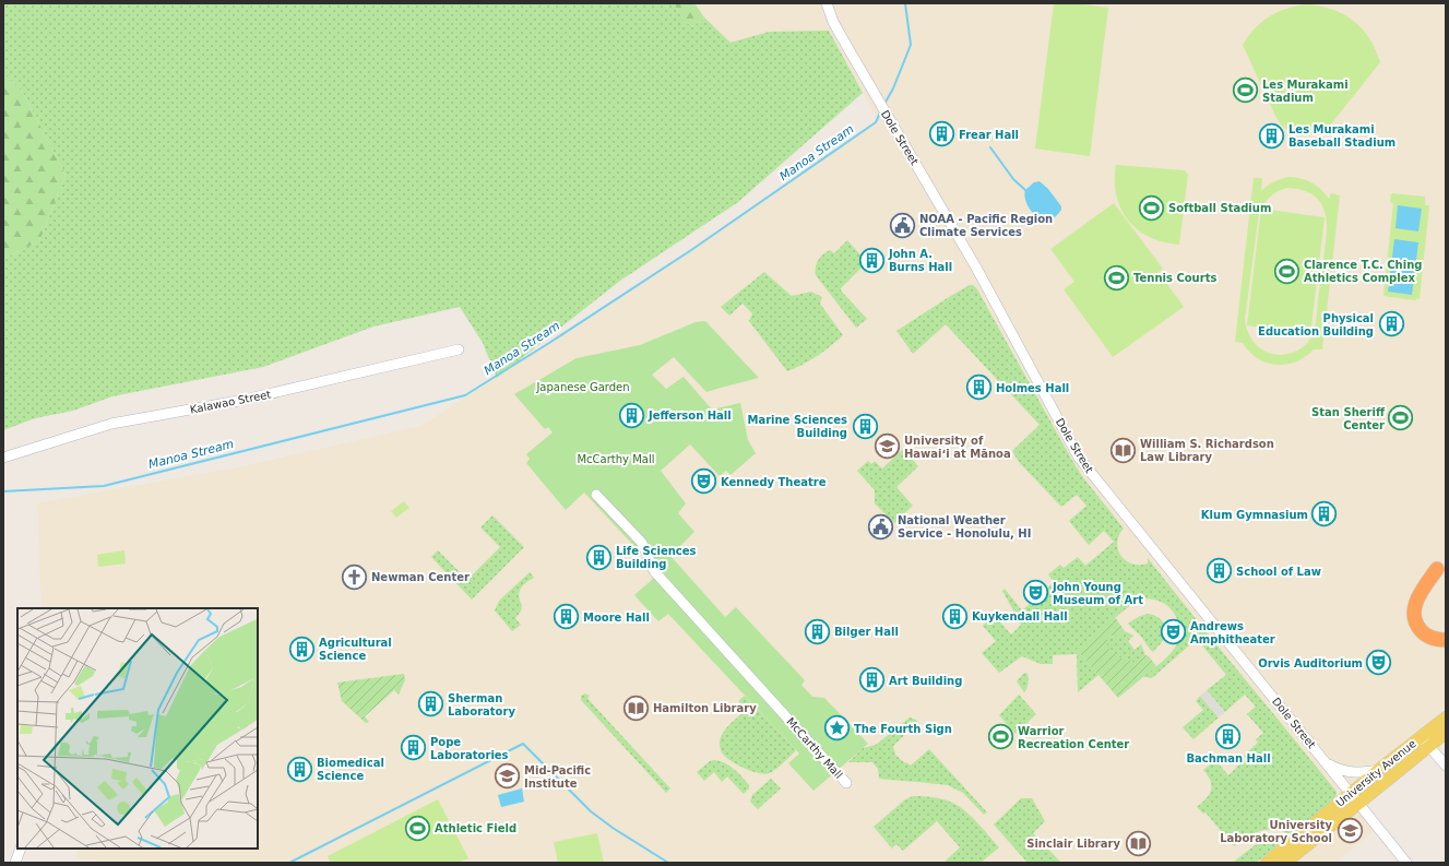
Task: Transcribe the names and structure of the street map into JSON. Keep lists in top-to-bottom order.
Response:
{
  "streets": {
    "main road": ["University Avenue"],
    "street": ["Dole Street", "Kalawao Street", "McCarthy Mall"]
  },
  "crossings": [
    ["Dole Street", "University Avenue"]
  ],
  "water": ["Manoa Stream"],
  "parks": ["Japanese Garden", "McCarthy Mall"],
  "places": {
    "sports": [
      "Les Murakami Stadium",
      "Softball Stadium",
      "Clarence T.C. Ching Athletics Complex",
      "Tennis Courts",
      "Stan Sheriff Center",
      "Warrior Recreation Center",
      "Athletic Field"
    ],
    "building": [
      "Frear Hall",
      "Les Murakami Baseball Stadium",
      "John A. Burns Hall",
      "Physical Education Building",
      "Holmes Hall",
      "Jefferson Hall",
      "Marine Sciences Building",
      "Klum Gymnasium",
      "Life Sciences Building",
      "School of Law",
      "Kuykendall Hall",
      "Moore Hall",
      "Bilger Hall",
      "Agricultural Science",
      "Art Building",
      "Sherman Laboratory",
      "Bachman Hall",
      "Pope Laboratories",
      "Biomedical Science"
    ],
    "public building": ["NOAA - Pacific Region Climate Services", "National Weather Service - Honolulu, HI"],
    "school or university": ["University of Hawaiʻi at Mānoa", "Mid-Pacific Institute", "University Laboratory School"],
    "library": ["William S. Richardson Law Library", "Hamilton Library", "Sinclair Library"],
    "theatre": [
      "Kennedy Theatre",
      "John Young Museum of Art",
      "Andrews Amphitheater",
      "Orvis Auditorium"
    ],
    "church": ["Newman Center"],
    "place": ["The Fourth Sign"]
  }
}
